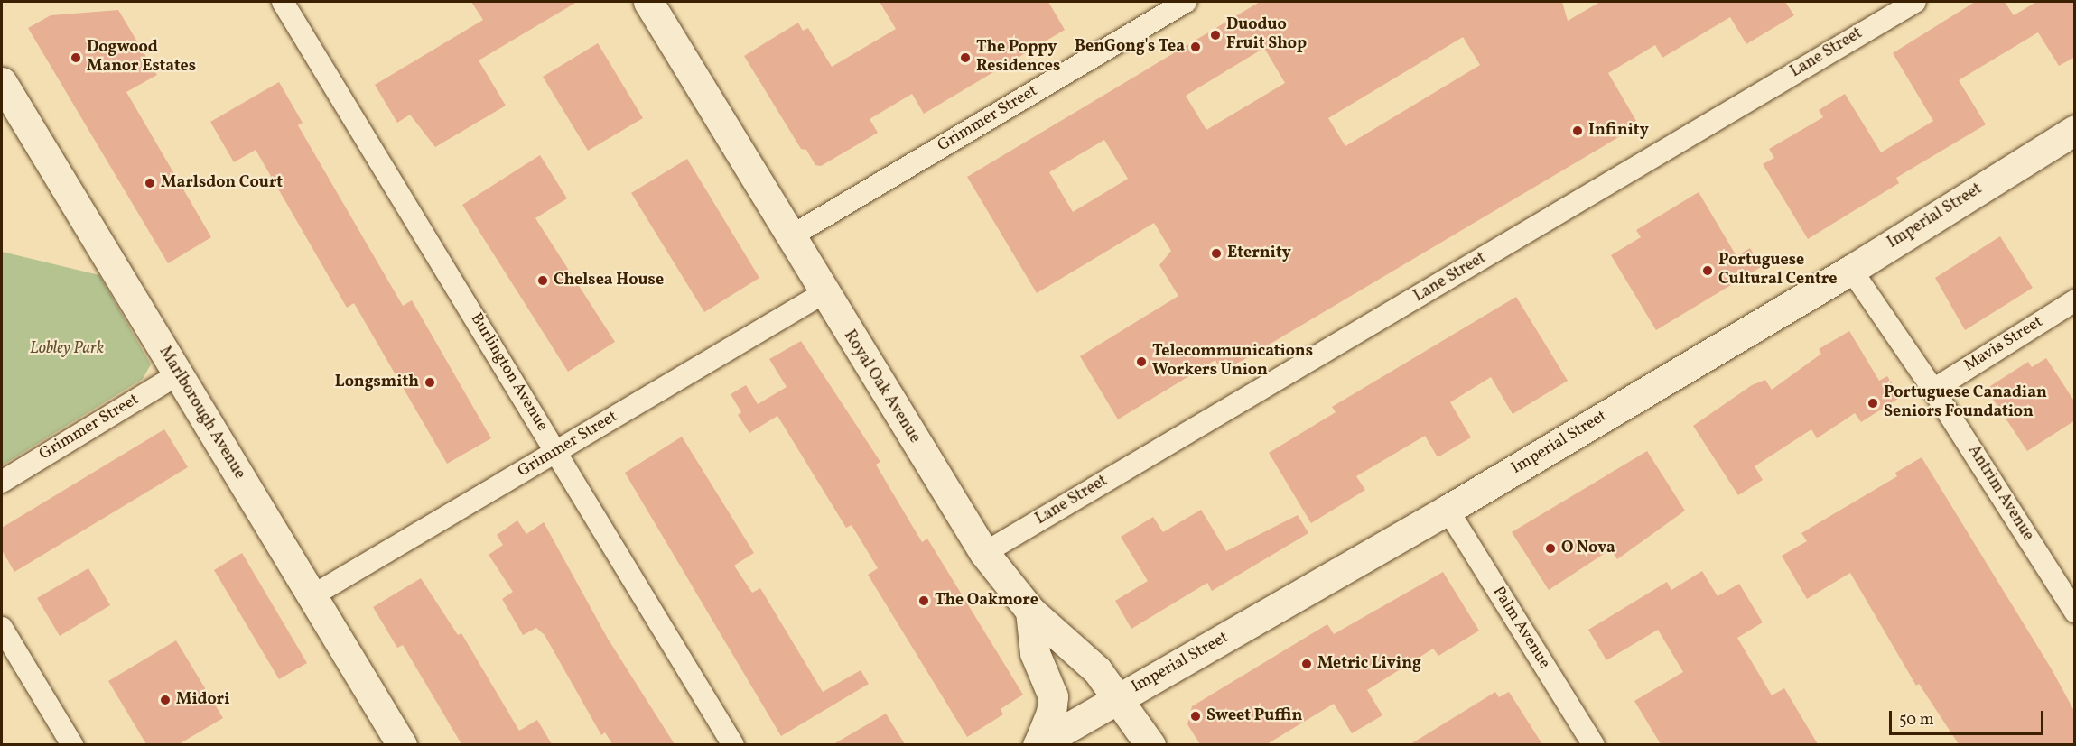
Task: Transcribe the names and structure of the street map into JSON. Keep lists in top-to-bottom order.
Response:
{
  "streets": {
    "main road": ["Imperial Street", "Royal Oak Avenue", "Marlborough Avenue"],
    "street": [
      "Lane Street",
      "Grimmer Street",
      "Mavis Street",
      "Burlington Avenue",
      "Antrim Avenue",
      "Palm Avenue"
    ]
  },
  "crossings": [
    ["Lane Street", "Royal Oak Avenue"],
    ["Grimmer Street", "Burlington Avenue"],
    ["Grimmer Street", "Royal Oak Avenue"],
    ["Grimmer Street", "Marlborough Avenue"],
    ["Imperial Street", "Royal Oak Avenue"],
    ["Imperial Street", "Antrim Avenue"],
    ["Imperial Street", "Palm Avenue"],
    ["Mavis Street", "Antrim Avenue"]
  ],
  "parks": ["Lobley Park"],
  "places": [
    "Duoduo Fruit Shop",
    "BenGong's Tea",
    "Dogwood Manor Estates",
    "The Poppy Residences",
    "Infinity",
    "Marlsdon Court",
    "Eternity",
    "Portuguese Cultural Centre",
    "Chelsea House",
    "Telecommunications Workers Union",
    "Longsmith",
    "Portuguese Canadian Seniors Foundation",
    "O Nova",
    "The Oakmore",
    "Metric Living",
    "Midori",
    "Sweet Puffin"
  ],
  "scale_bar": "50 m"
}
